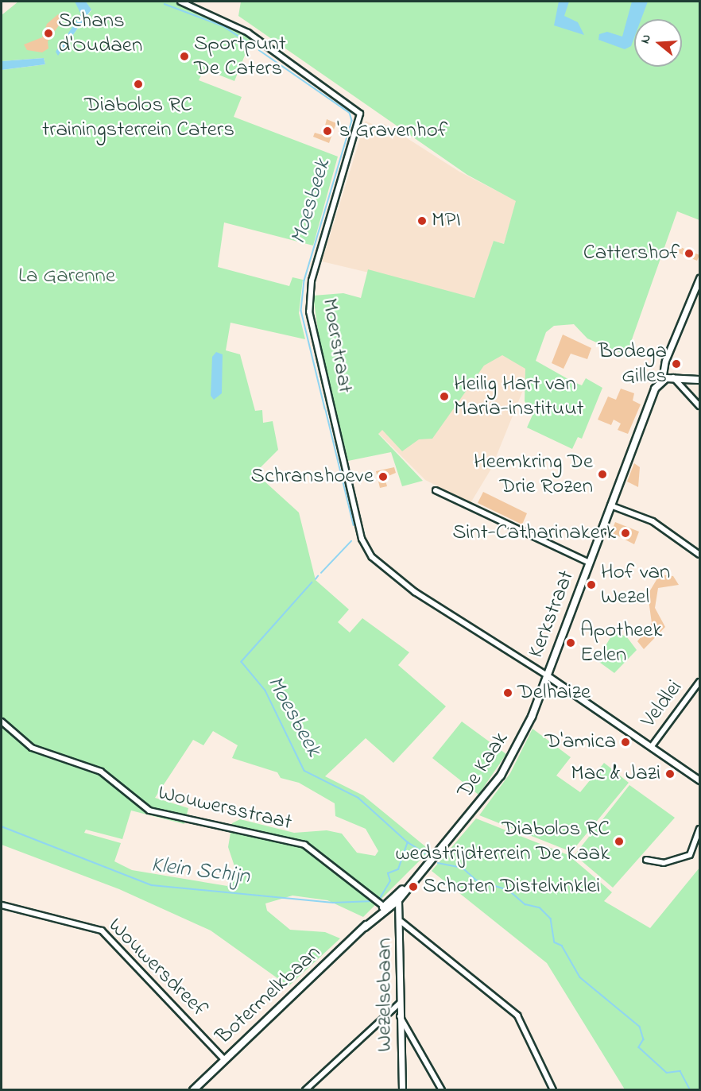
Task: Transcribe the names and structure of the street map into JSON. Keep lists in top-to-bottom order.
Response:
{
  "streets": {
    "main road": ["Kerkstraat", "De Kaak", "Botermelkbaan"],
    "street": [
      "Moerstraat",
      "Veldlei",
      "Wouwersstraat",
      "Wouwersdreef",
      "Wezelsebaan"
    ]
  },
  "crossings": [
    ["Moerstraat", "Kerkstraat"],
    ["Moerstraat", "De Kaak"],
    ["Kerkstraat", "De Kaak"],
    ["De Kaak", "Botermelkbaan"],
    ["Wouwersstraat", "Botermelkbaan"],
    ["Wouwersdreef", "Botermelkbaan"],
    ["Botermelkbaan", "Wezelsebaan"]
  ],
  "water": ["Moesbeek", "Klein Schijn"],
  "parks": ["La Garenne"],
  "places": [
    "Schans d'Oudaen",
    "Sportpunt De Caters",
    "Diabolos RC trainingsterrein Caters",
    "'s Gravenhof",
    "MPI",
    "Cattershof",
    "Bodega Gilles",
    "Heilig Hart van Maria-instituut",
    "Heemkring De Drie Rozen",
    "Schranshoeve",
    "Sint-Catharinakerk",
    "Hof van Wezel",
    "Apotheek Eelen",
    "Delhaize",
    "D'amica",
    "Mac & Jazi",
    "Diabolos RC wedstrijdterrein De Kaak",
    "Schoten Distelvinklei"
  ],
  "north": "left"
}
